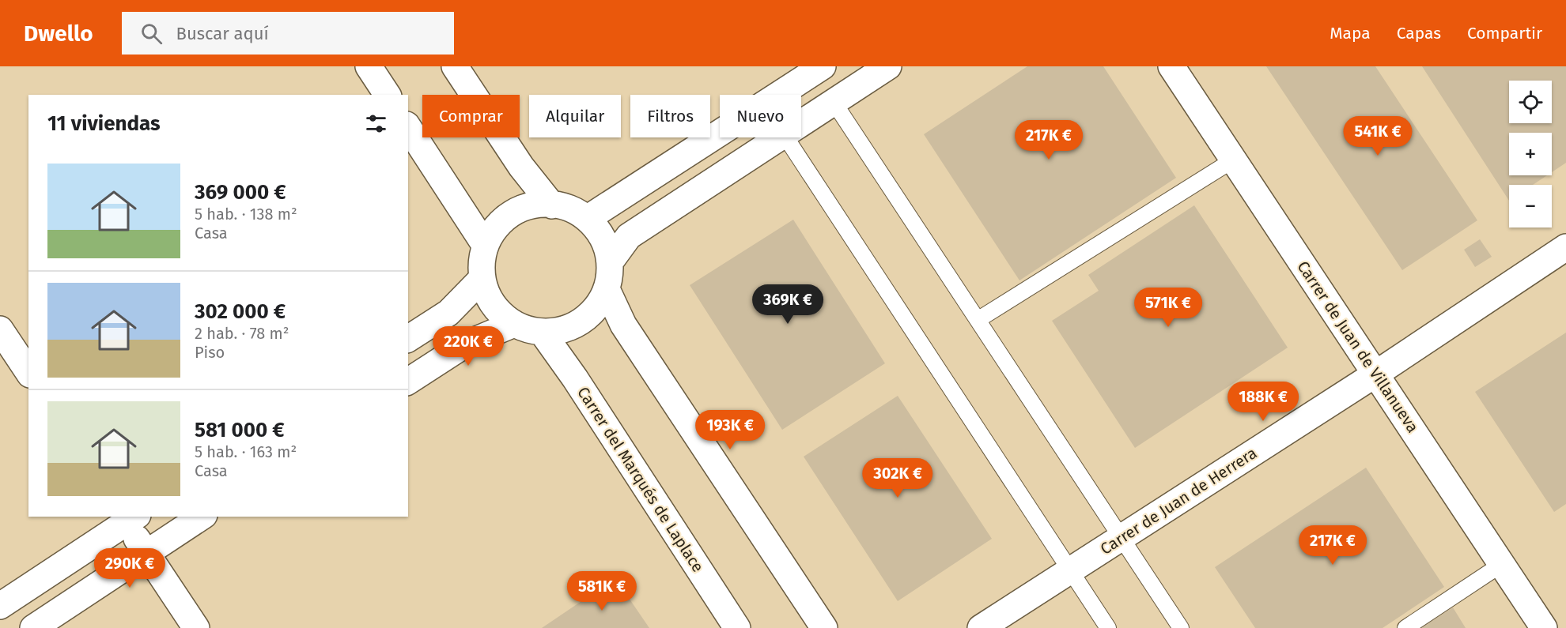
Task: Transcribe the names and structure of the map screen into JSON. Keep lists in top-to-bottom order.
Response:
{
  "streets": {
    "street": ["Carrer de Juan de Villanueva", "Carrer del Marqués de Laplace", "Carrer de Juan de Herrera"]
  },
  "crossings": [
    ["Carrer de Juan de Villanueva", "Carrer de Juan de Herrera"]
  ],
  "page": {
    "header": "Dwello",
    "search": "Buscar aquí",
    "nav": ["Mapa", "Capas", "Compartir"],
    "map_buttons": ["+", "−"],
    "chip": [
      "Comprar",
      "Alquilar",
      "Filtros",
      "Nuevo"
    ],
    "heading": "11 viviendas",
    "price": [
      "541K €",
      "217K €",
      "369K €",
      "571K €",
      "220K €",
      "188K €",
      "193K €",
      "302K €",
      "217K €",
      "290K €",
      "581K €"
    ],
    "list": [
      {
        "name": "369 000 €",
        "note": "5 hab. · 138 m² · Casa"
      },
      {
        "name": "302 000 €",
        "note": "2 hab. · 78 m² · Piso"
      },
      {
        "name": "581 000 €",
        "note": "5 hab. · 163 m² · Casa"
      }
    ]
  }
}
